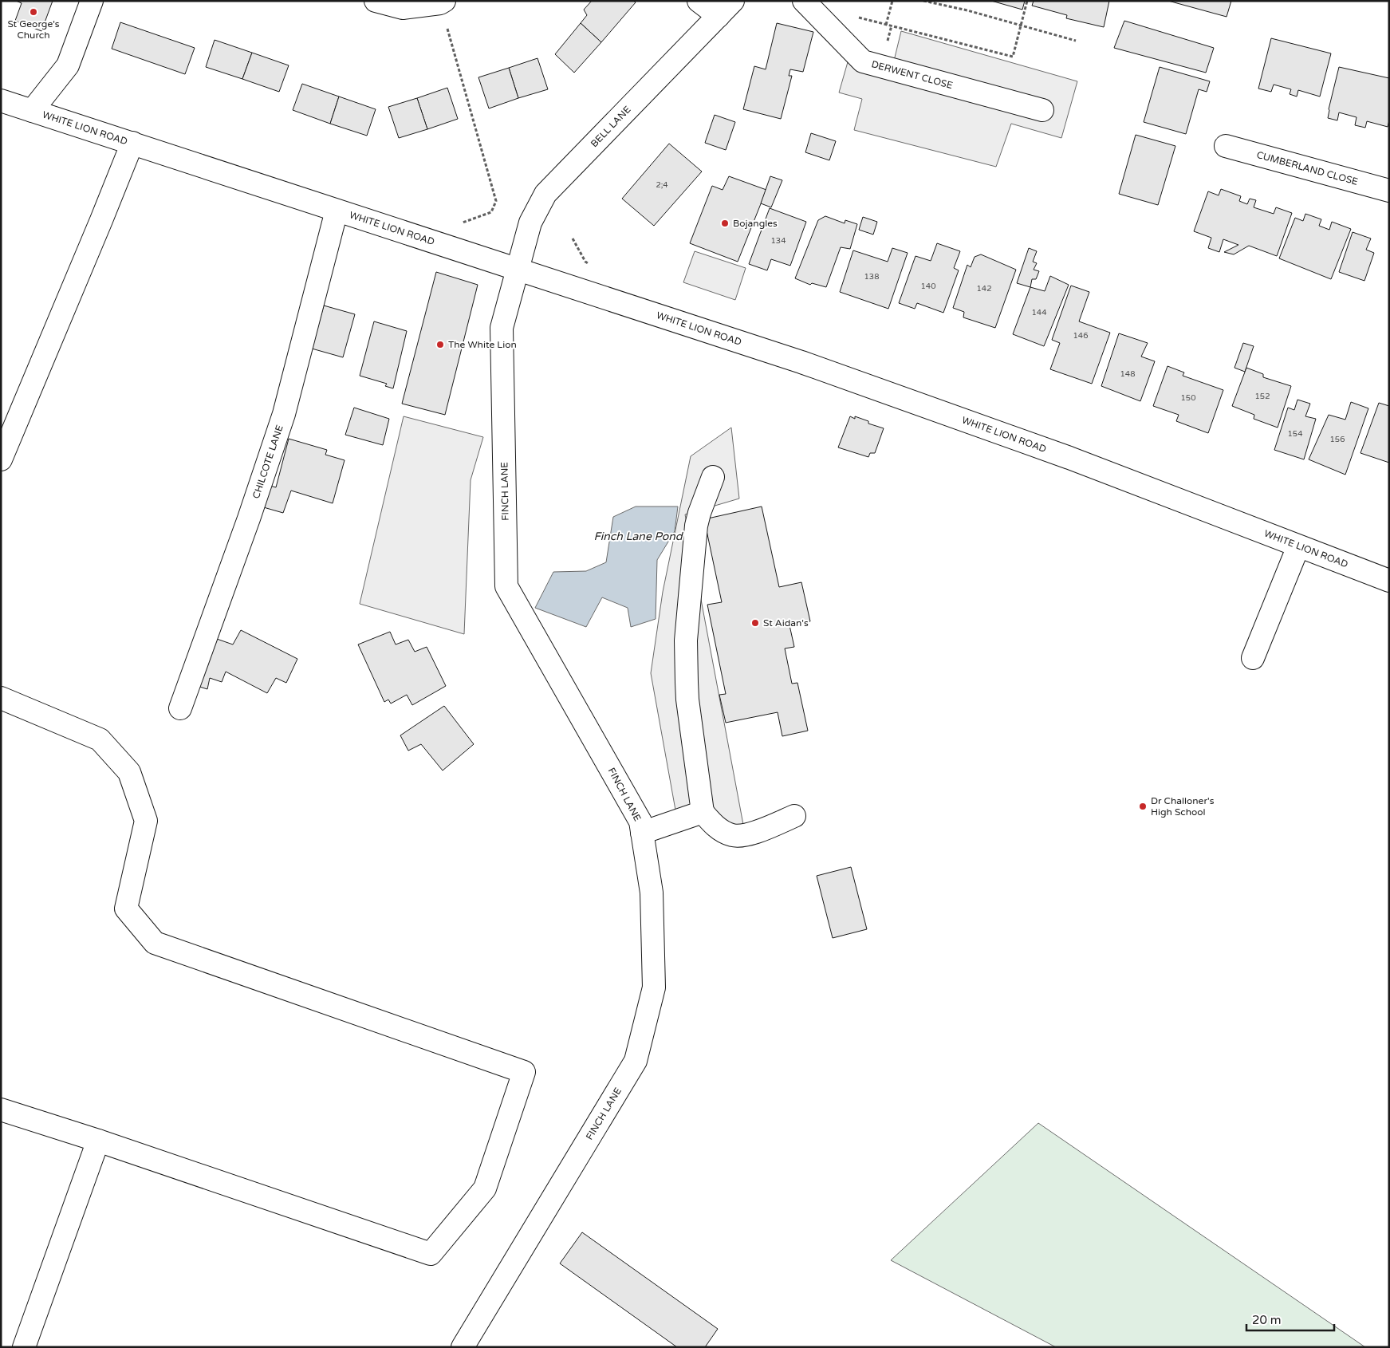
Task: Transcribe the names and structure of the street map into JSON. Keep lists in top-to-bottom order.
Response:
{
  "streets": {
    "street": [
      "DERWENT CLOSE",
      "BELL LANE",
      "WHITE LION ROAD",
      "CUMBERLAND CLOSE",
      "CHILCOTE LANE",
      "FINCH LANE"
    ]
  },
  "crossings": [
    ["BELL LANE", "WHITE LION ROAD"],
    ["BELL LANE", "FINCH LANE"],
    ["WHITE LION ROAD", "CHILCOTE LANE"],
    ["WHITE LION ROAD", "FINCH LANE"]
  ],
  "water": ["Finch Lane Pond"],
  "places": [
    "St George's Church",
    "Bojangles",
    "The White Lion",
    "St Aidan's",
    "Dr Challoner's High School"
  ],
  "house_numbers": [
    "2;4",
    "134",
    "138",
    "140",
    "142",
    "144",
    "146",
    "148",
    "152",
    "150",
    "154",
    "156"
  ],
  "scale_bar": "20 m"
}
